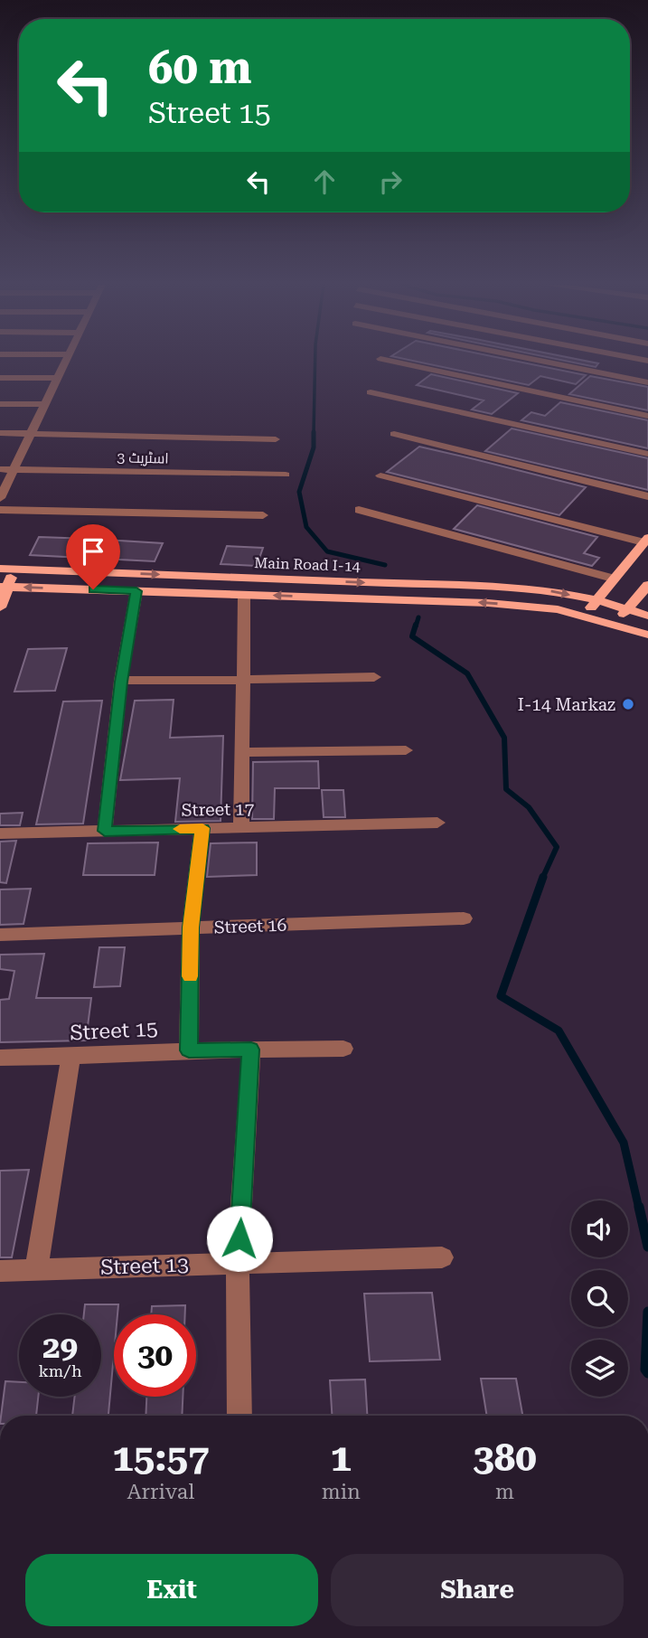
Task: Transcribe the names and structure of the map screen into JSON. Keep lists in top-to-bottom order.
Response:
{
  "streets": {
    "main road": ["Main Road I-14"],
    "street": [
      "اسٹریٹ 3",
      "Street 17",
      "Street 16",
      "Street 15",
      "Street 13"
    ]
  },
  "places": ["I-14 Markaz"],
  "page": {
    "turn": ["60 m", "Street 15"],
    "speed": "29 km/h",
    "limit": "30",
    "eta": [
      "15:57",
      "Arrival",
      "1",
      "min",
      "380",
      "m"
    ],
    "buttons": ["Exit", "Share"]
  }
}
